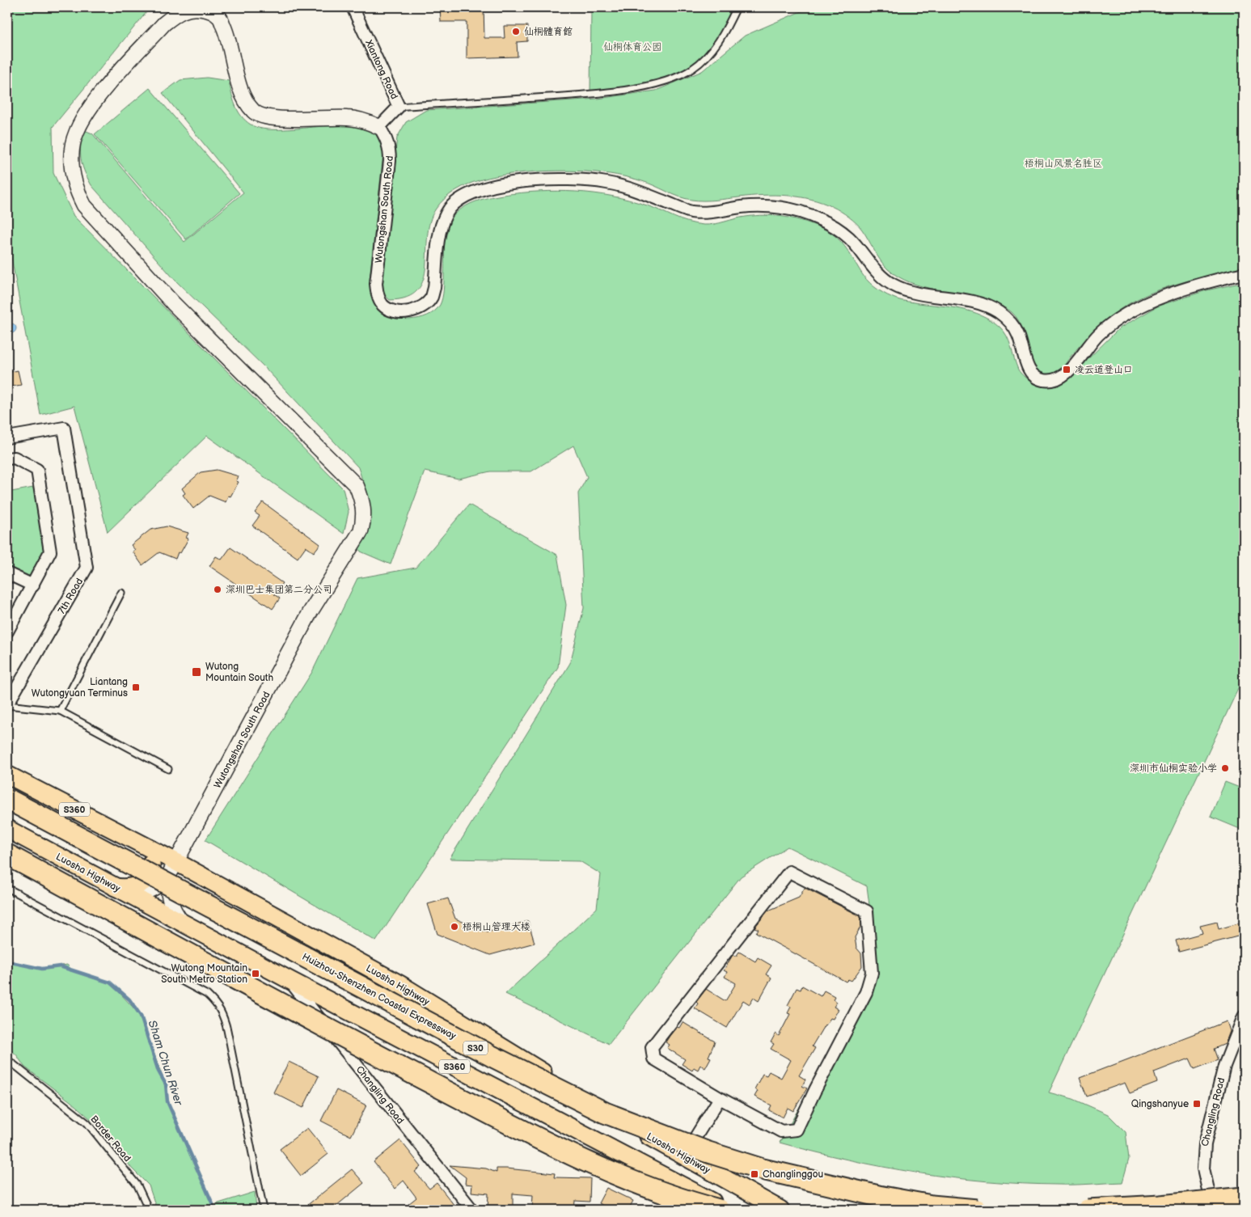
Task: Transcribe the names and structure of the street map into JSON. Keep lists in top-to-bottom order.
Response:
{
  "streets": {
    "highway": ["Huizhou-Shenzhen Coastal Expressway", "S30"],
    "main road": ["S360", "Luosha Highway"],
    "street": [
      "Xiantong Road",
      "Wutongshan South Road",
      "7th Road",
      "Changling Road"
    ],
    "lane": ["Border Road"]
  },
  "crossings": [
    ["Xiantong Road", "Wutongshan South Road"],
    ["Wutongshan South Road", "Luosha Highway"],
    ["Luosha Highway", "Changling Road"]
  ],
  "water": ["Sham Chun River"],
  "parks": ["仙桐体育公园", "梧桐山风景名胜区"],
  "places": {
    "other": [
      "仙桐體育館",
      "深圳巴士集团第二分公司",
      "深圳市仙桐实验小学",
      "梧桐山管理大楼"
    ],
    "transit": [
      "凌云道登山口",
      "Wutong Mountain South",
      "Liantang Wutongyuan Terminus",
      "Wutong Mountain South Metro Station",
      "Qingshanyue",
      "Changlinggou"
    ]
  }
}
